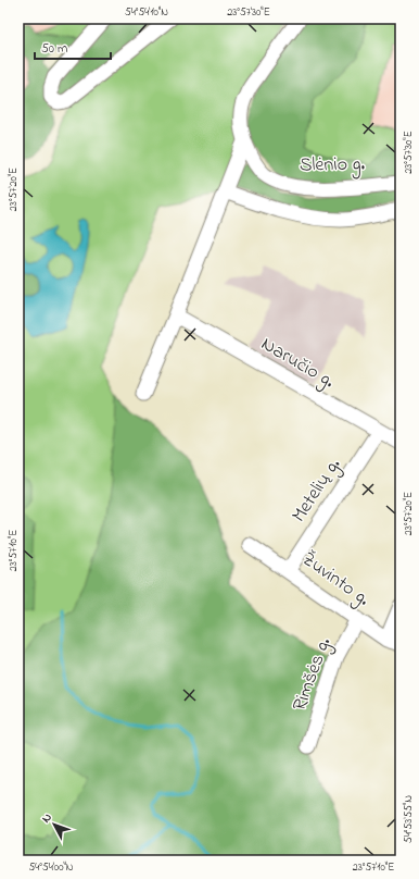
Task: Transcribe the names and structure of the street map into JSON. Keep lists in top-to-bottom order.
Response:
{
  "streets": {
    "street": [
      "Slėnio g.",
      "Naručio g.",
      "Metelių g.",
      "Žuvinto g.",
      "Rimšės g."
    ]
  },
  "crossings": [
    ["Naručio g.", "Metelių g."],
    ["Metelių g.", "Žuvinto g."],
    ["Žuvinto g.", "Rimšės g."]
  ],
  "scale_bar": "50 m",
  "north": "top left",
  "coordinates": [
    "54°54'10\"N",
    "23°57'30\"E",
    "23°57'20\"E",
    "23°57'10\"E",
    "54°53'55\"N",
    "54°54'00\"N"
  ]
}
